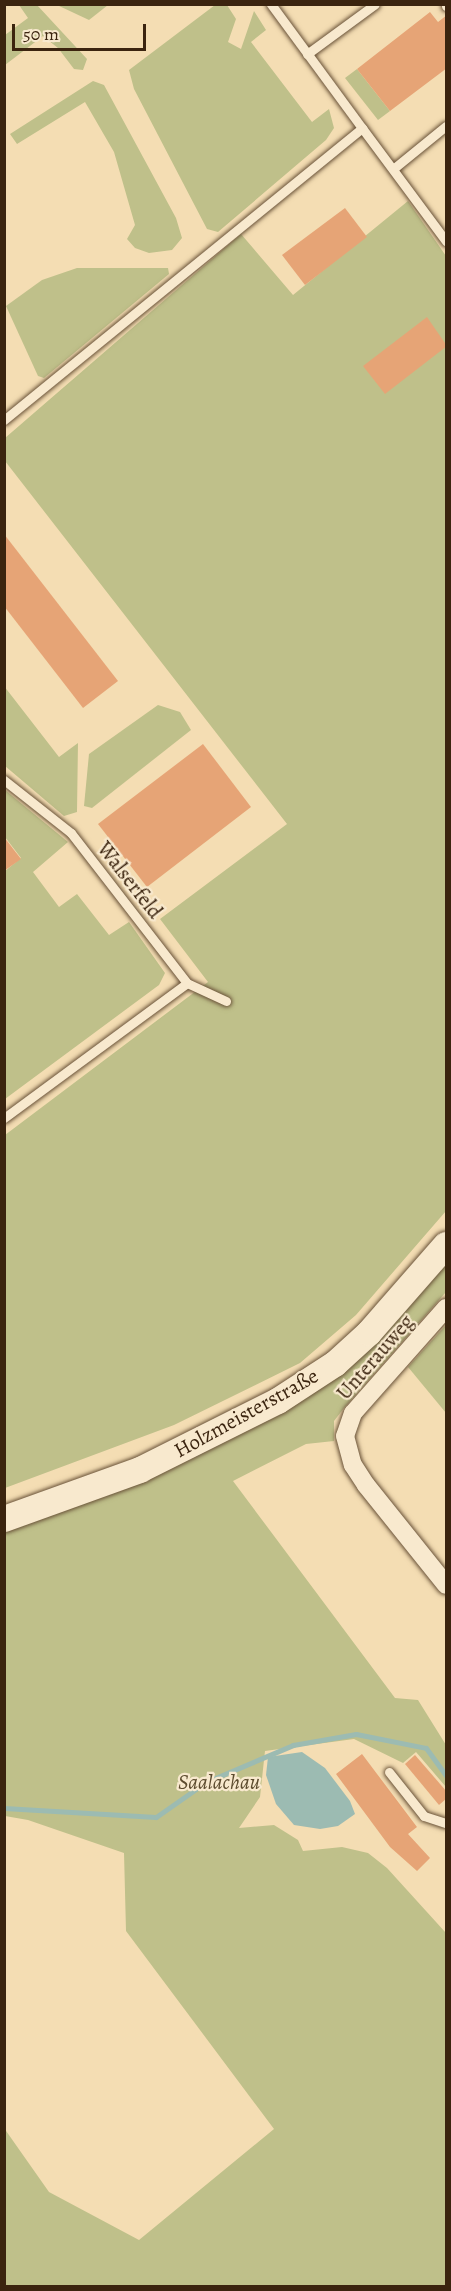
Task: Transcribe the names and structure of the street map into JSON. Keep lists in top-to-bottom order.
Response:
{
  "streets": {
    "street": ["Unterauweg", "Holzmeisterstraße"],
    "lane": ["Walserfeld"]
  },
  "parks": ["Saalachau"],
  "scale_bar": "50 m"
}
